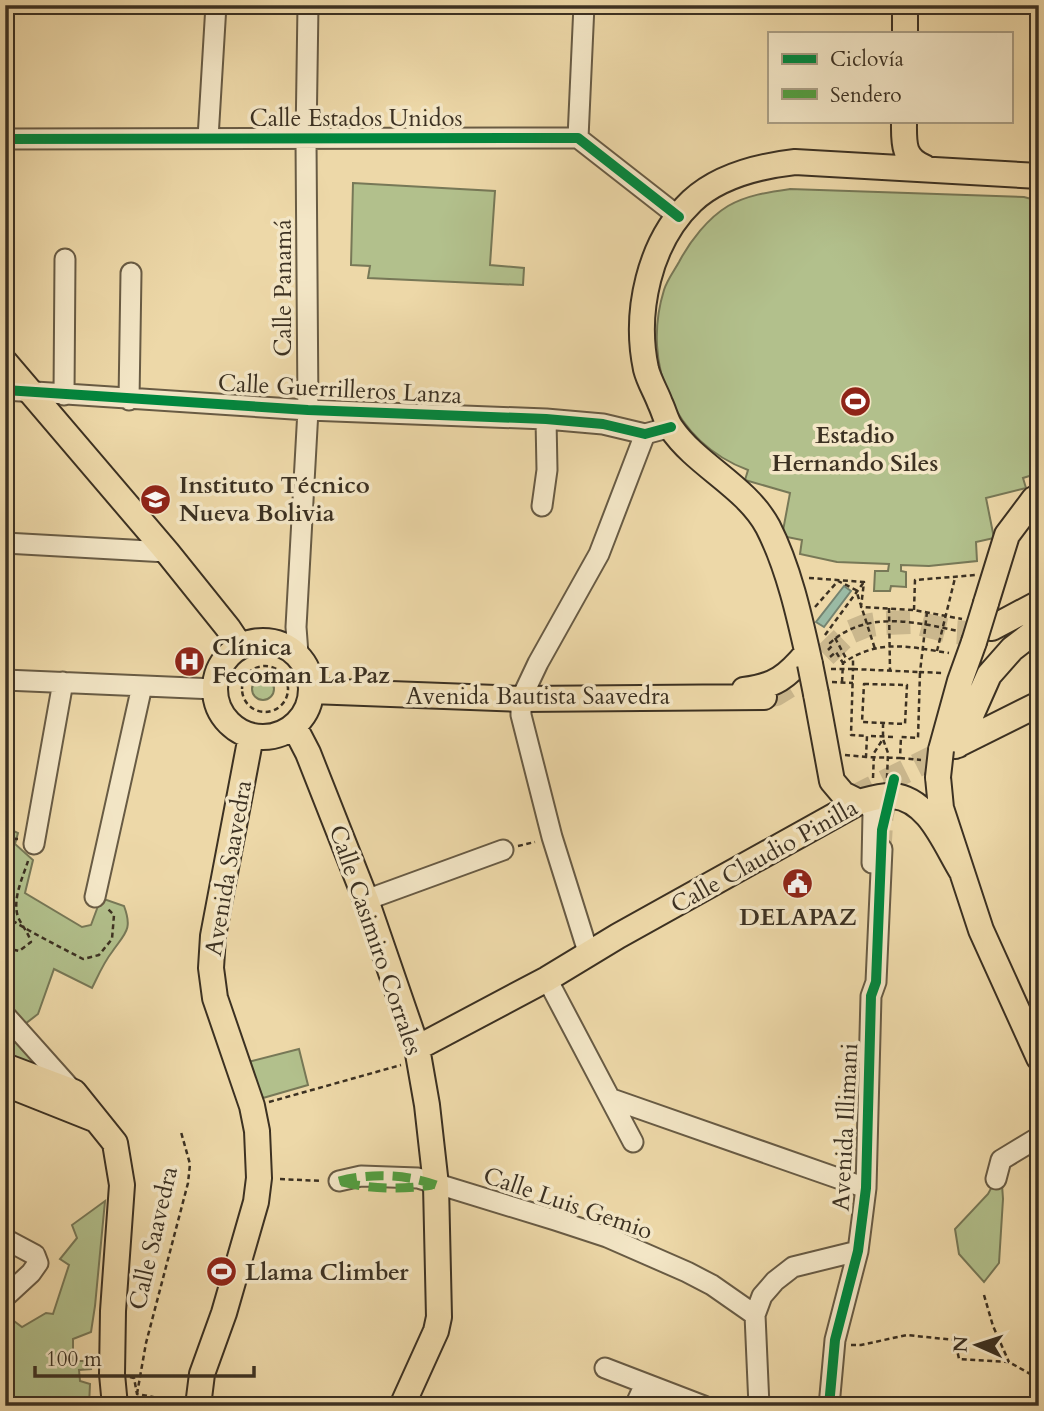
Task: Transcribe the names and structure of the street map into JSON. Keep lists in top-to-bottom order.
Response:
{
  "streets": {
    "main road": [
      "Avenida Bautista Saavedra",
      "Calle Claudio Pinilla",
      "Avenida Saavedra",
      "Calle Casimiro Corrales"
    ],
    "street": [
      "Calle Estados Unidos",
      "Calle Panamá",
      "Calle Guerrilleros Lanza",
      "Avenida Illimani",
      "Calle Luis Gemio"
    ],
    "path": ["Calle Saavedra"]
  },
  "crossings": [
    ["Calle Estados Unidos", "Calle Panamá"],
    ["Calle Panamá", "Calle Guerrilleros Lanza"],
    ["Calle Claudio Pinilla", "Calle Casimiro Corrales"],
    ["Calle Claudio Pinilla", "Avenida Illimani"],
    ["Calle Casimiro Corrales", "Calle Luis Gemio"]
  ],
  "places": {
    "sports": ["Estadio Hernando Siles", "Llama Climber"],
    "school or university": ["Instituto Técnico Nueva Bolivia"],
    "hospital": ["Clínica Fecoman La Paz"],
    "public building": ["DELAPAZ"]
  },
  "legend": ["Ciclovía", "Sendero"],
  "scale_bar": "100 m",
  "north": "left"
}
